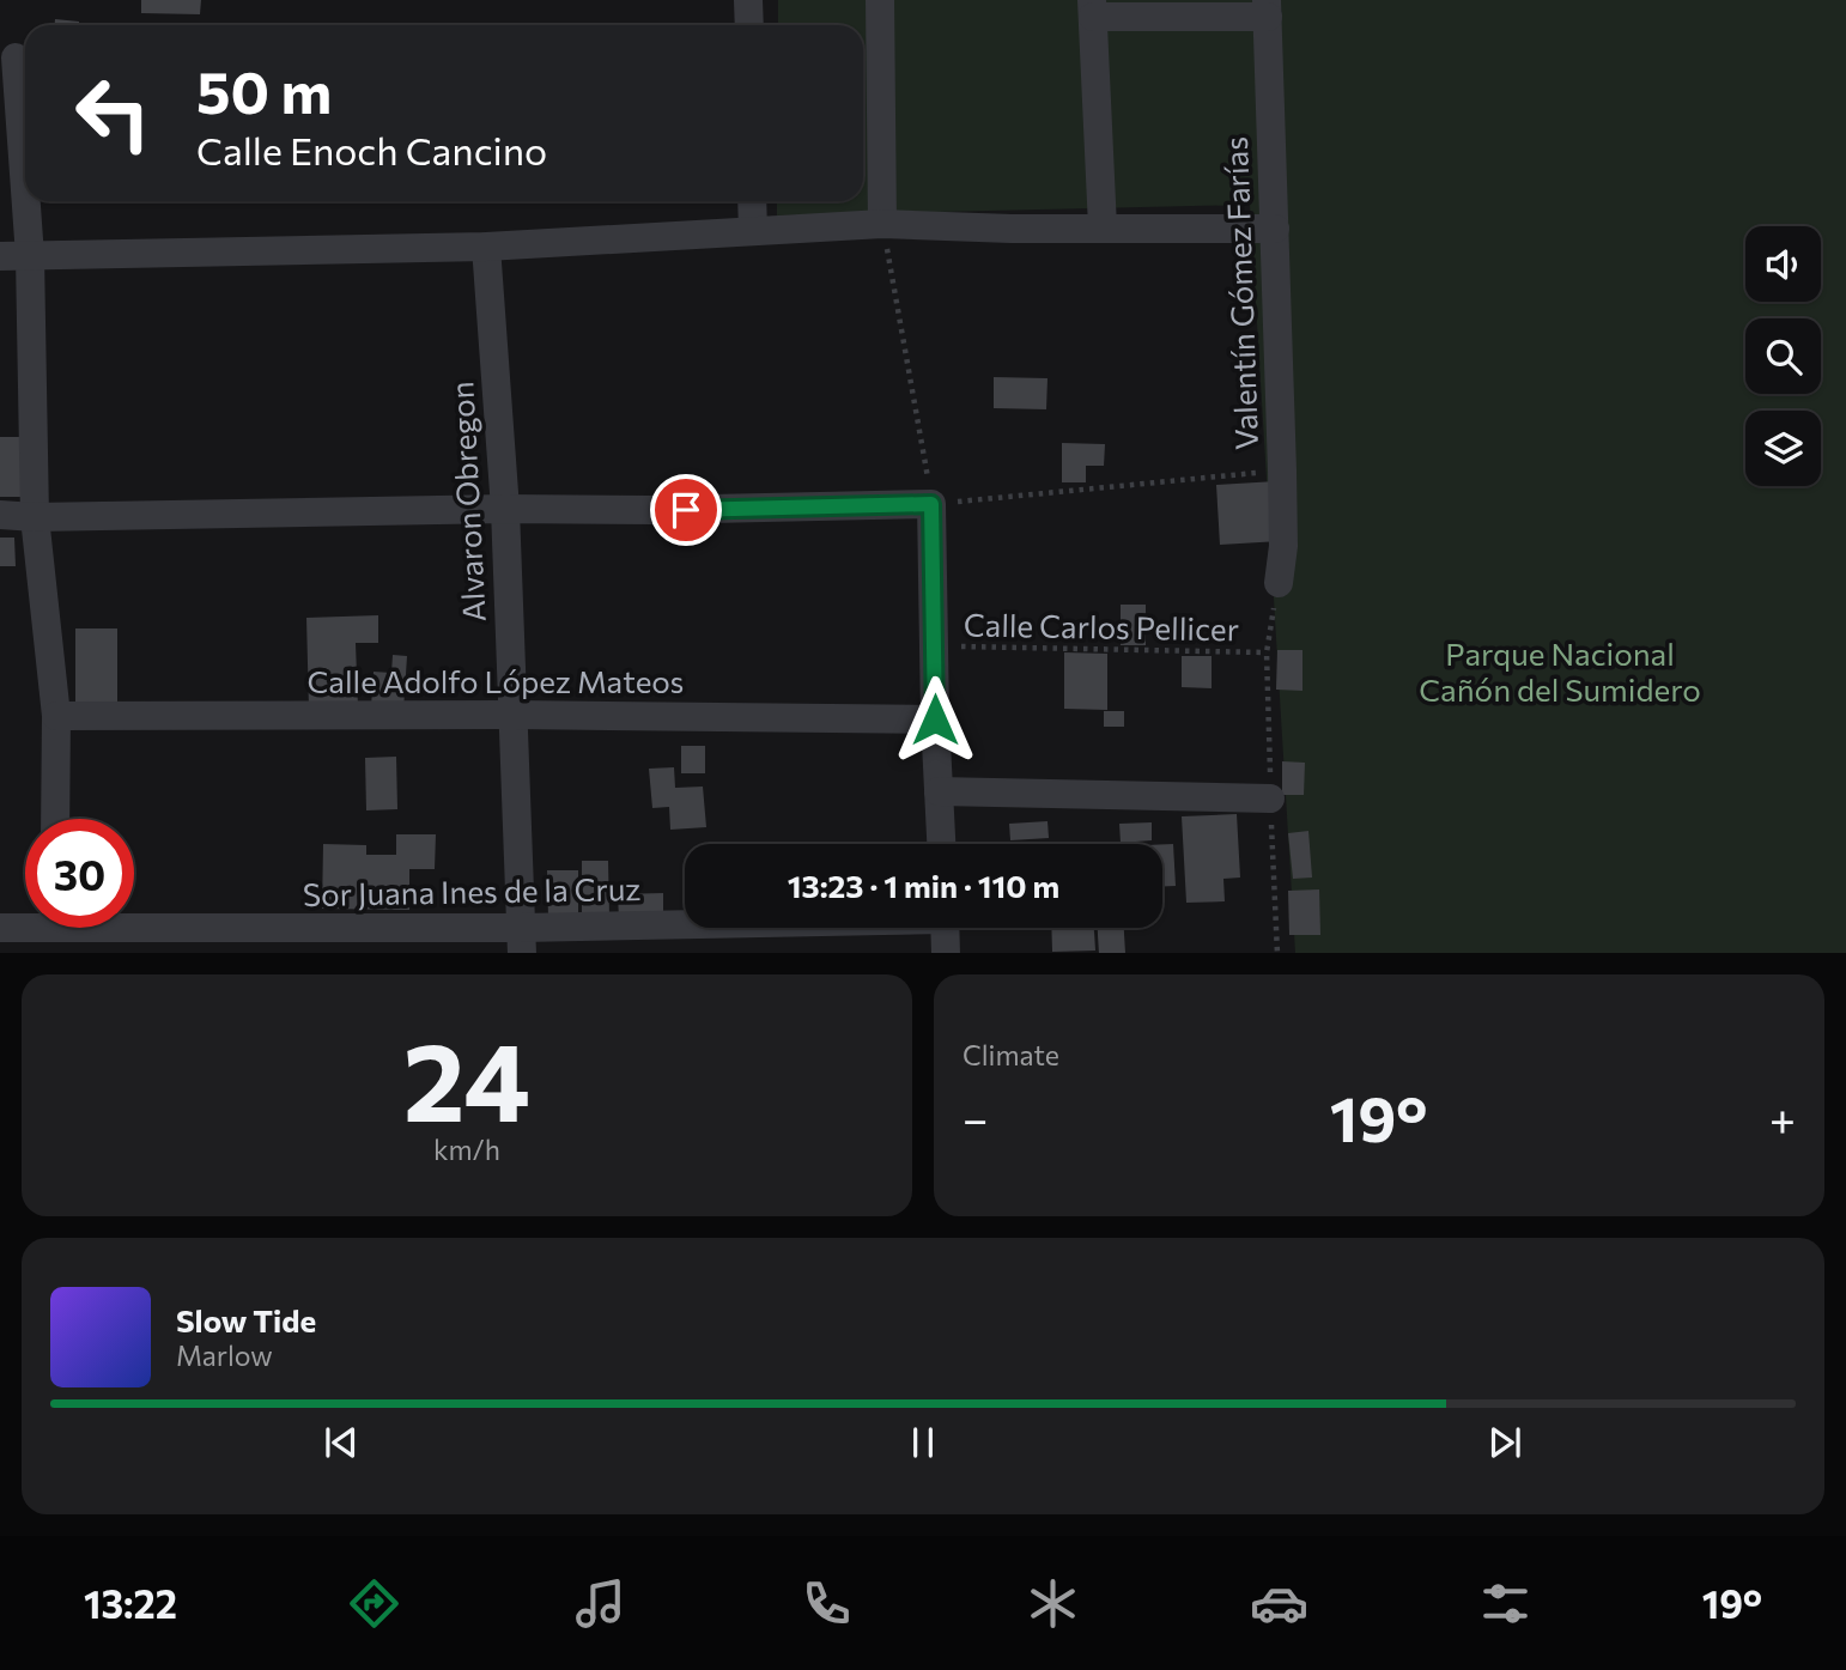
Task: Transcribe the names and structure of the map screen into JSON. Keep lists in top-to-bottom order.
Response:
{
  "streets": {
    "street": [
      "Valentín Gómez Farías",
      "Alvaron Obregon",
      "Calle Adolfo López Mateos",
      "Sor Juana Ines de la Cruz"
    ],
    "path": ["Calle Carlos Pellicer"]
  },
  "crossings": [
    ["Alvaron Obregon", "Calle Adolfo López Mateos"],
    ["Alvaron Obregon", "Sor Juana Ines de la Cruz"]
  ],
  "parks": ["Parque Nacional Cañón del Sumidero"],
  "page": {
    "turn": ["50 m", "Calle Enoch Cancino"],
    "limit": "30",
    "trip": "13:23 · 1 min · 110 m",
    "tile": [
      ["24", "km/h"],
      "Climate"
    ],
    "heat": ["−", "19°", "+"],
    "song": ["Slow Tide", "Marlow"],
    "tabs": ["13:22", "19°"]
  }
}
